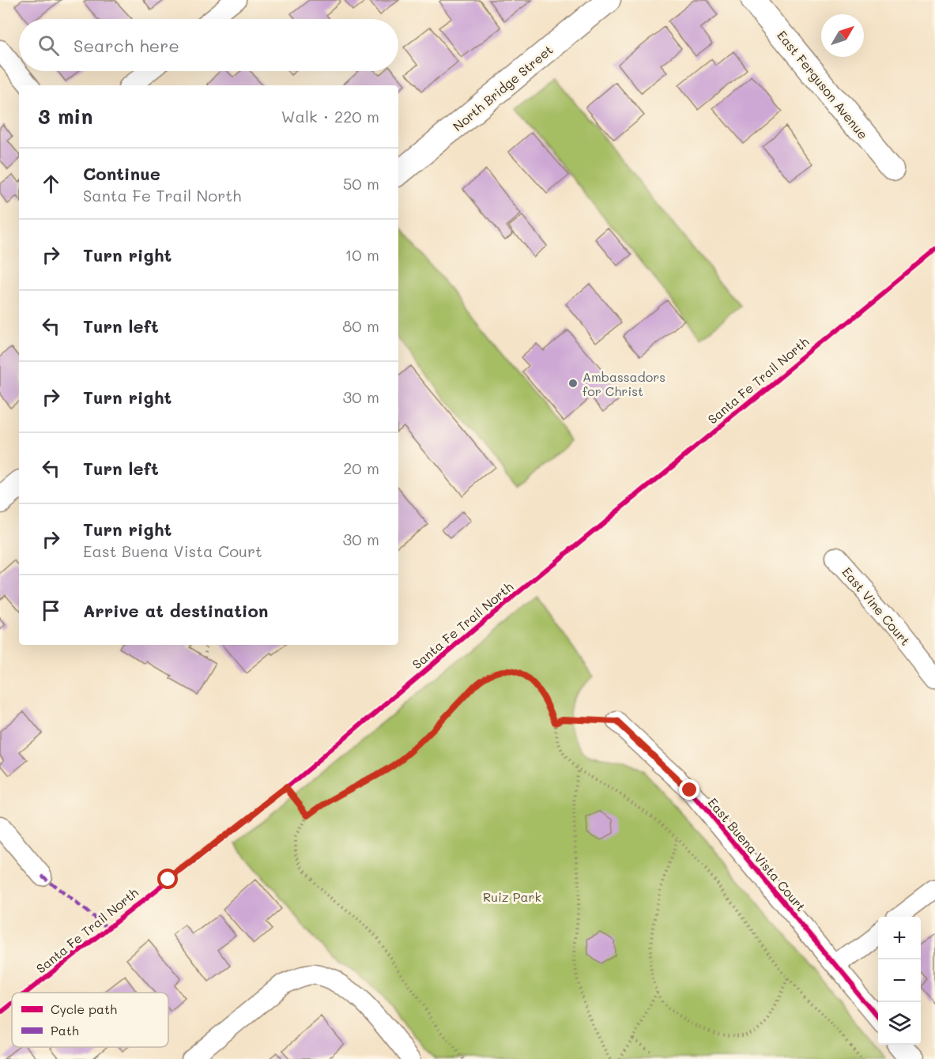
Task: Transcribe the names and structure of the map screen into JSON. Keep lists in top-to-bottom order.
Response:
{
  "streets": {
    "street": [
      "East Ferguson Avenue",
      "North Bridge Street",
      "East Vine Court",
      "East Buena Vista Court"
    ],
    "cycle path": ["Santa Fe Trail North"]
  },
  "parks": ["Ruiz Park"],
  "places": ["Ambassadors for Christ"],
  "legend": ["Cycle path", "Path"],
  "north": "top right",
  "page": {
    "search": "Search here",
    "heading": ["3 min", "Walk · 220 m"],
    "list": [
      ["Continue", "Santa Fe Trail North", "50 m"],
      ["Turn right", "10 m"],
      ["Turn left", "80 m"],
      ["Turn right", "30 m"],
      ["Turn left", "20 m"],
      ["Turn right", "East Buena Vista Court", "30 m"],
      "Arrive at destination"
    ],
    "map_buttons": ["+", "−"]
  }
}
